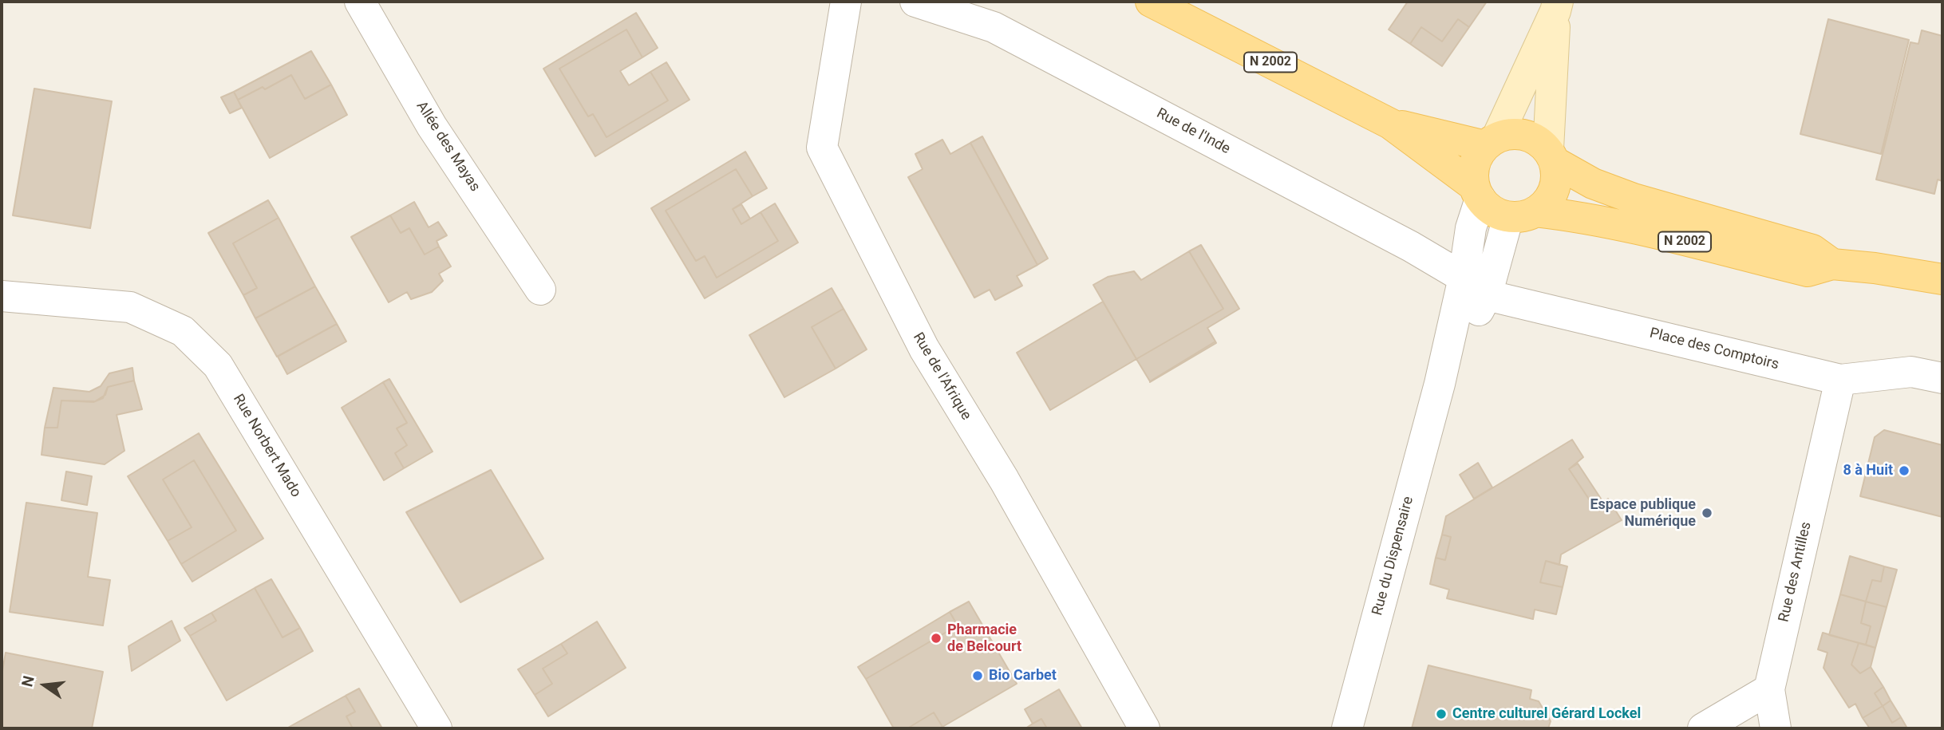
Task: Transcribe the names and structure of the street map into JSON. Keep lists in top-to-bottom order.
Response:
{
  "streets": {
    "main road": ["N 2002"],
    "street": [
      "Rue de l'Inde",
      "Allée des Mayas",
      "Place des Comptoirs",
      "Rue de l'Afrique",
      "Rue Norbert Mado",
      "Rue du Dispensaire",
      "Rue des Antilles"
    ]
  },
  "crossings": [
    ["Rue de l'Inde", "Place des Comptoirs"],
    ["Rue de l'Inde", "Rue du Dispensaire"],
    ["Place des Comptoirs", "Rue du Dispensaire"],
    ["Place des Comptoirs", "Rue des Antilles"]
  ],
  "places": [
    "8 à Huit",
    "Espace publique Numérique",
    "Pharmacie de Belcourt",
    "Bio Carbet",
    "Centre culturel Gérard Lockel"
  ],
  "north": "left"
}
